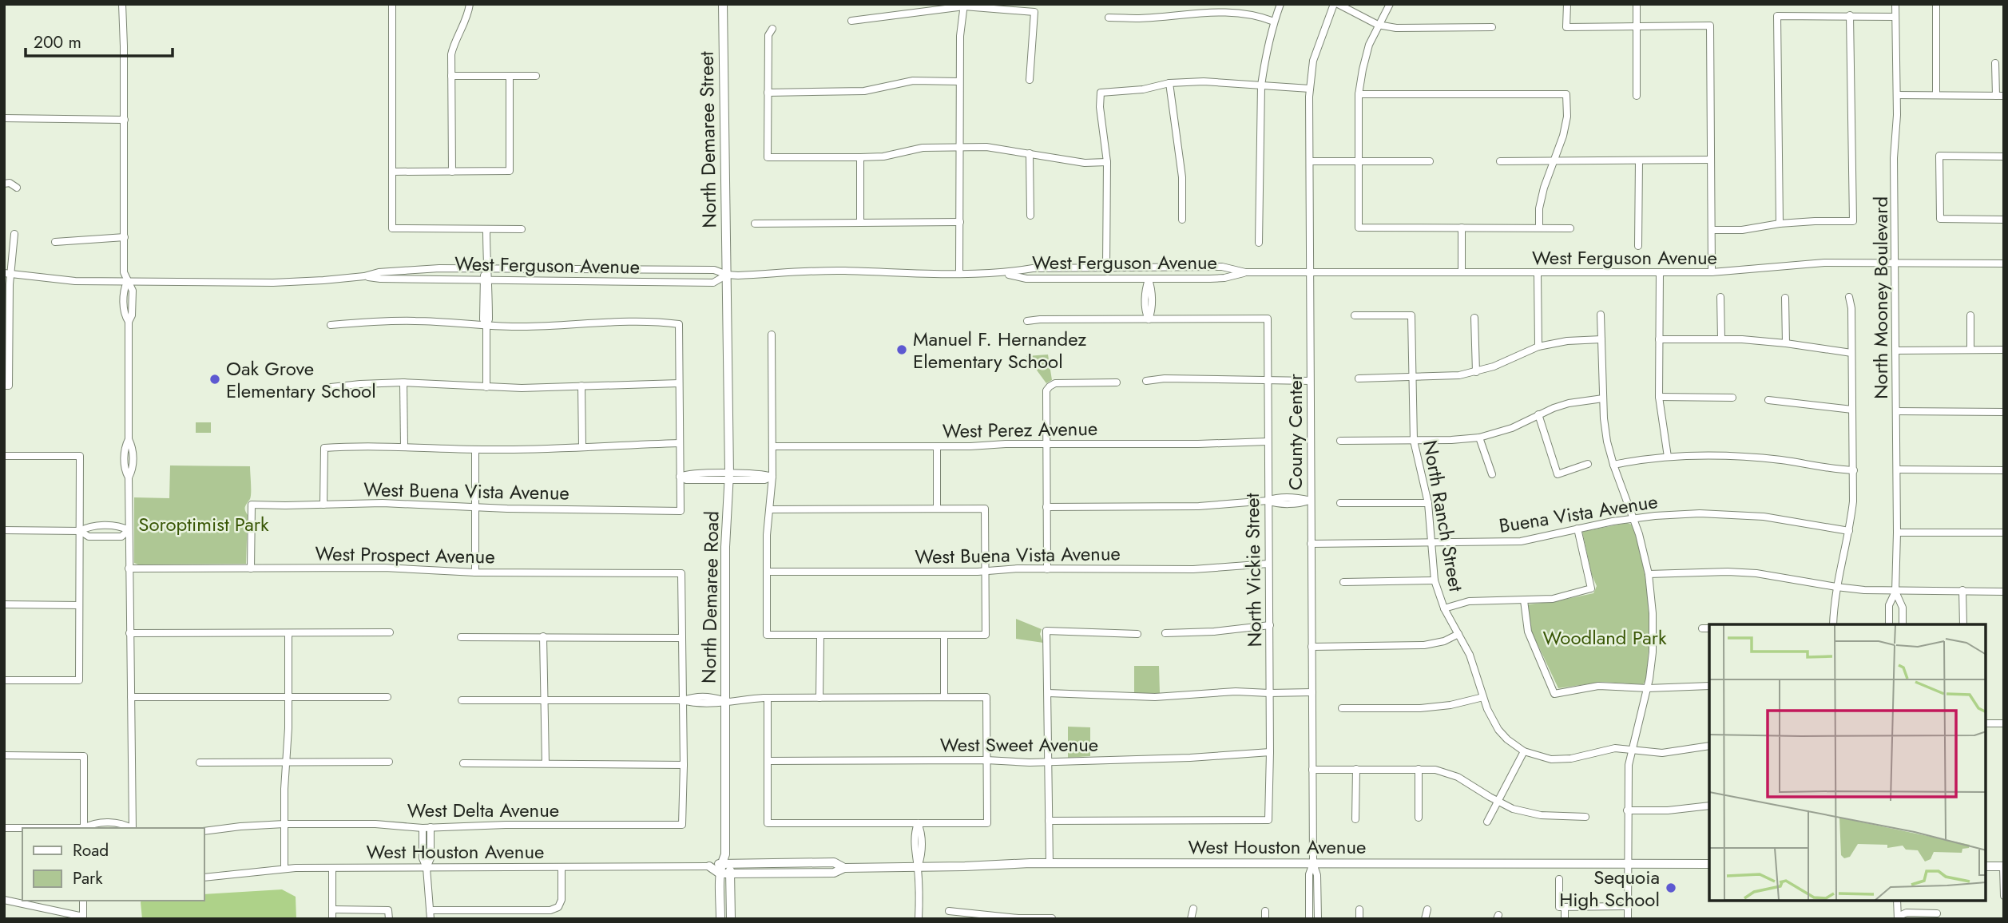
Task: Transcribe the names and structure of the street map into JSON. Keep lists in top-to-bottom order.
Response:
{
  "streets": {
    "main road": ["North Demaree Street", "North Demaree Road", "West Houston Avenue"],
    "street": [
      "West Ferguson Avenue",
      "North Mooney Boulevard",
      "West Perez Avenue",
      "County Center",
      "West Buena Vista Avenue",
      "Buena Vista Avenue",
      "North Ranch Street",
      "West Prospect Avenue",
      "North Vickie Street",
      "West Sweet Avenue",
      "West Delta Avenue"
    ]
  },
  "crossings": [
    ["North Demaree Street", "West Ferguson Avenue"],
    ["North Demaree Street", "North Demaree Road"],
    ["West Ferguson Avenue", "North Mooney Boulevard"],
    ["West Ferguson Avenue", "County Center"],
    ["West Ferguson Avenue", "North Demaree Road"],
    ["West Perez Avenue", "North Vickie Street"],
    ["County Center", "Buena Vista Avenue"],
    ["County Center", "West Houston Avenue"],
    ["West Buena Vista Avenue", "West Prospect Avenue"],
    ["West Buena Vista Avenue", "North Vickie Street"],
    ["Buena Vista Avenue", "North Ranch Street"],
    ["North Vickie Street", "West Sweet Avenue"],
    ["North Demaree Road", "West Houston Avenue"]
  ],
  "parks": ["Soroptimist Park", "Woodland Park"],
  "places": ["Manuel F. Hernandez Elementary School", "Oak Grove Elementary School", "Sequoia High School"],
  "legend": ["Road", "Park"],
  "scale_bar": "200 m"
}
